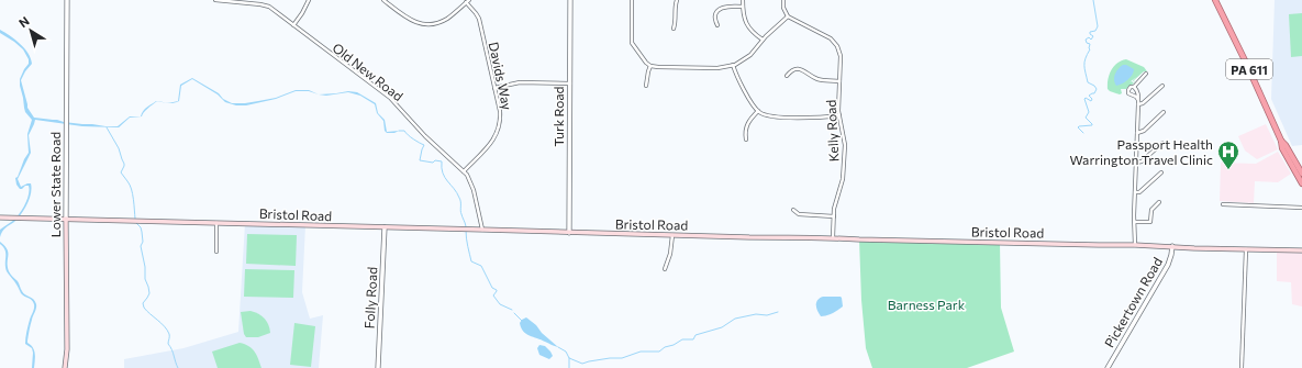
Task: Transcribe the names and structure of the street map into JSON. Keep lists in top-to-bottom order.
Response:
{
  "streets": {
    "highway": ["PA 611"],
    "main road": ["Lower State Road", "Bristol Road"],
    "street": [
      "Old New Road",
      "Davids Way",
      "Turk Road",
      "Kelly Road",
      "Folly Road",
      "Pickertown Road"
    ]
  },
  "crossings": [
    ["Old New Road", "Davids Way"],
    ["Old New Road", "Bristol Road"],
    ["Turk Road", "Bristol Road"],
    ["Kelly Road", "Bristol Road"],
    ["Lower State Road", "Bristol Road"],
    ["Bristol Road", "Folly Road"],
    ["Bristol Road", "Pickertown Road"]
  ],
  "parks": ["Barness Park"],
  "places": {
    "hospital": ["Passport Health Warrington Travel Clinic"]
  },
  "north": "top left"
}
